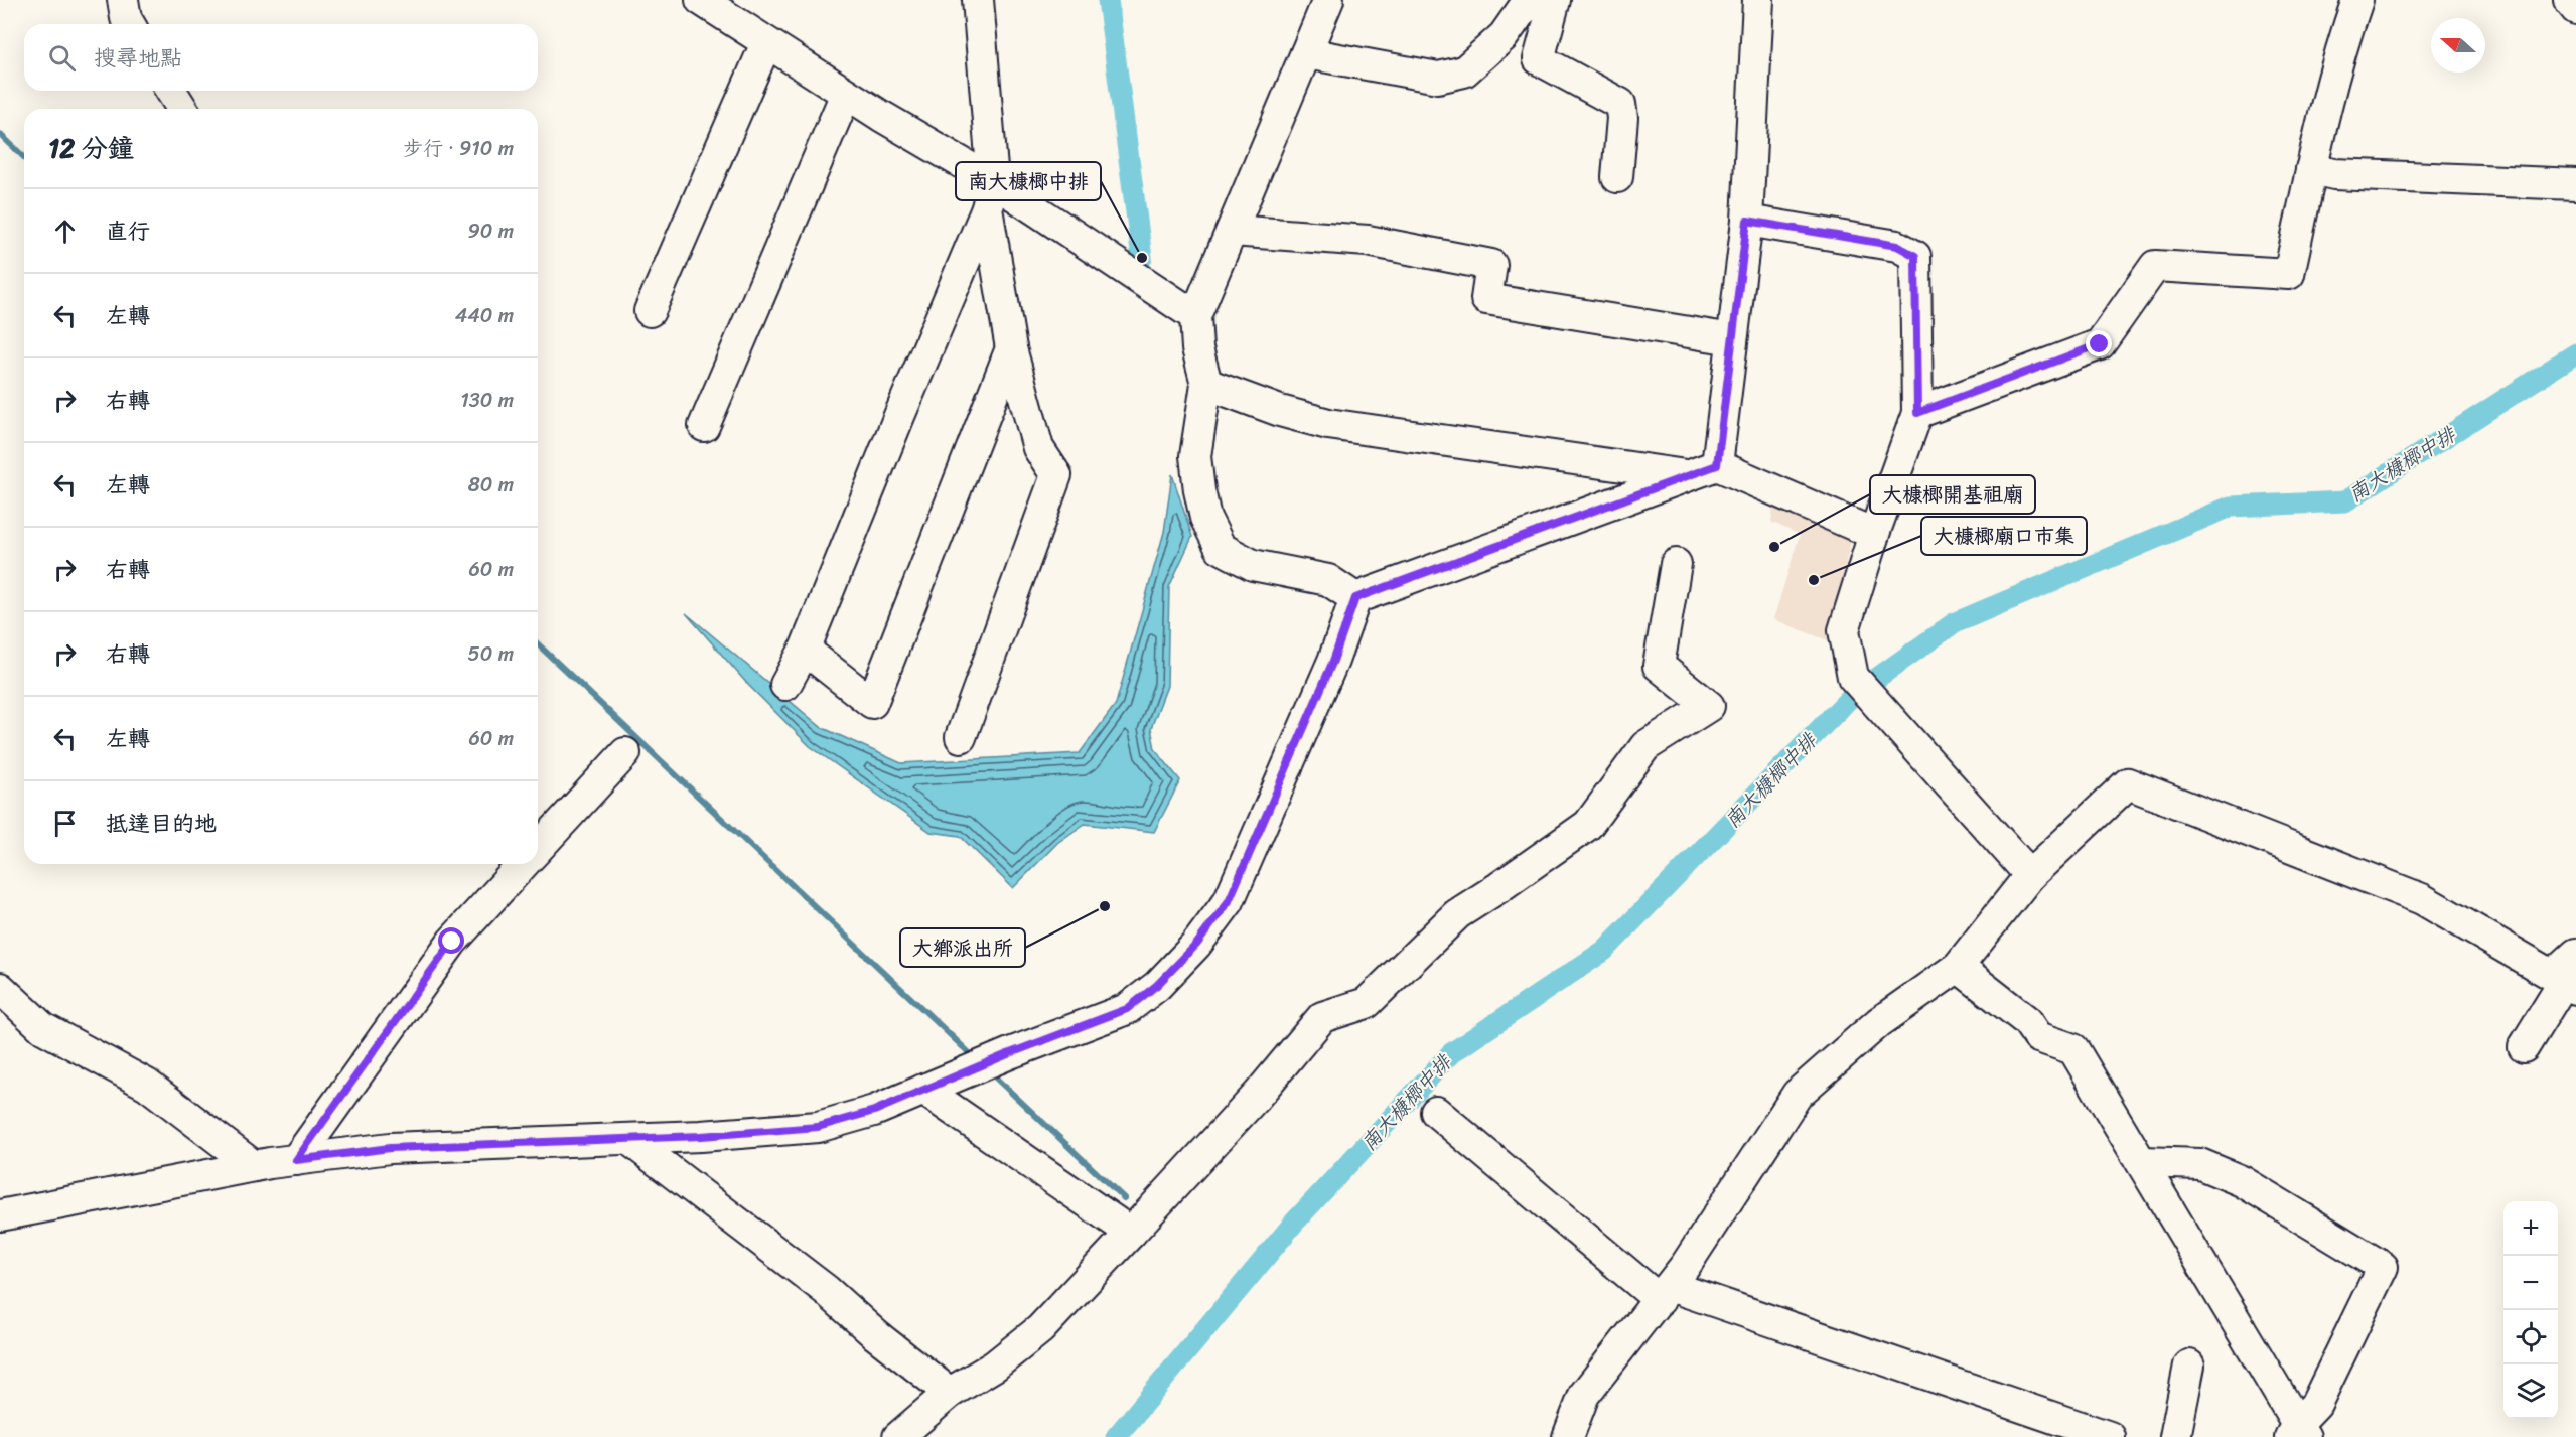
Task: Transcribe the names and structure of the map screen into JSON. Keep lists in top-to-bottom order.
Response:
{
  "water": ["南大槺榔中排"],
  "places": [
    "南大槺榔中排",
    "大槺榔開基祖廟",
    "大槺榔廟口市集",
    "大鄉派出所"
  ],
  "north": "left",
  "page": {
    "search": "搜尋地點",
    "heading": ["12 分鐘", "步行 · 910 m"],
    "list": [
      ["直行", "90 m"],
      ["左轉", "440 m"],
      ["右轉", "130 m"],
      ["左轉", "80 m"],
      ["右轉", "60 m"],
      ["右轉", "50 m"],
      ["左轉", "60 m"],
      "抵達目的地"
    ],
    "map_buttons": ["+", "−"]
  }
}
